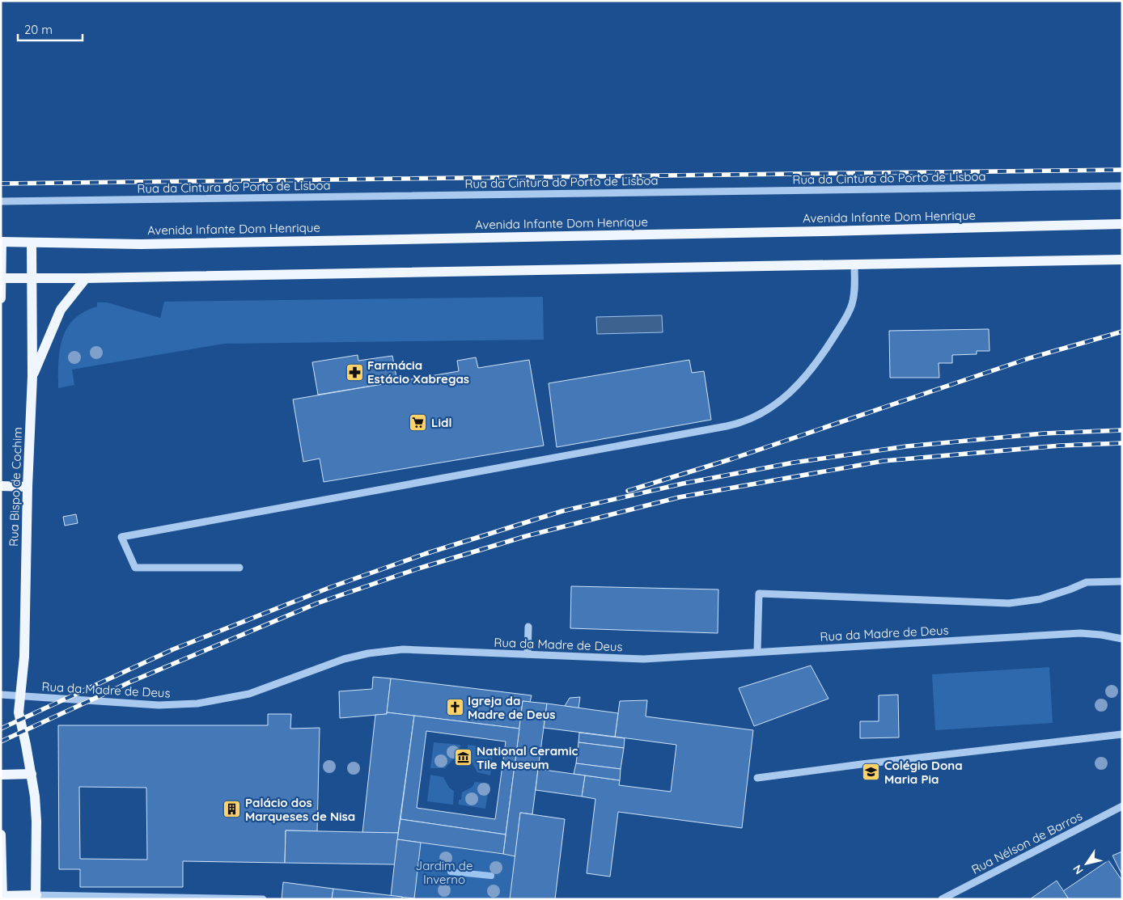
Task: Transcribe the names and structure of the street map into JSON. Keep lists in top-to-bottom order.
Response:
{
  "streets": {
    "main road": ["Avenida Infante Dom Henrique", "Rua Bispo de Cochim"],
    "street": ["Rua da Cintura do Porto de Lisboa", "Rua da Madre de Deus", "Rua Nélson de Barros"]
  },
  "crossings": [
    ["Avenida Infante Dom Henrique", "Rua Bispo de Cochim"],
    ["Rua Bispo de Cochim", "Rua da Madre de Deus"]
  ],
  "parks": ["Jardim de Inverno"],
  "places": {
    "pharmacy": ["Farmácia Estácio Xabregas"],
    "supermarket": ["Lidl"],
    "church": ["Igreja da Madre de Deus"],
    "museum": ["National Ceramic Tile Museum"],
    "school or university": ["Colégio Dona Maria Pia"],
    "building": ["Palácio dos Marqueses de Nisa"]
  },
  "scale_bar": "20 m",
  "north": "bottom left"
}
